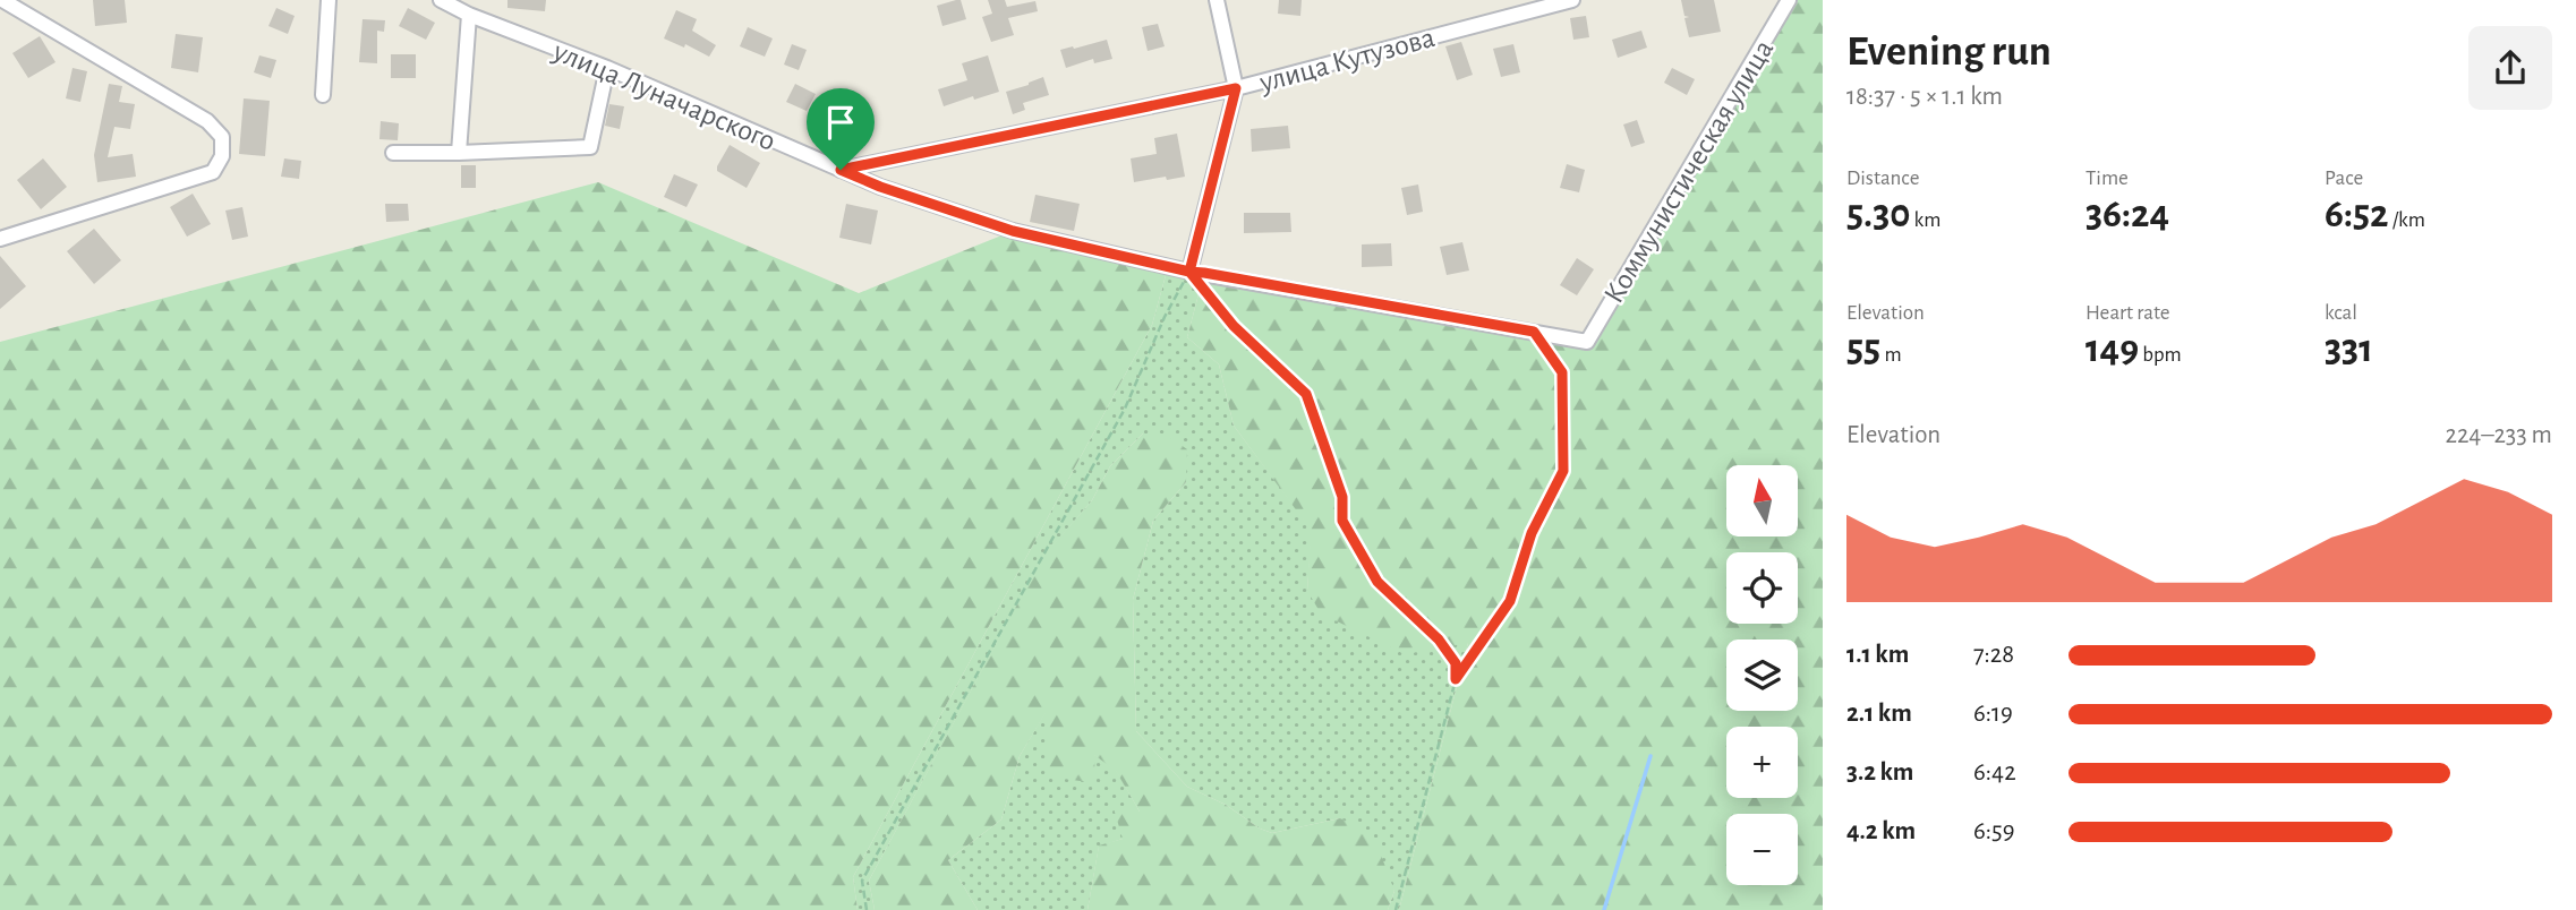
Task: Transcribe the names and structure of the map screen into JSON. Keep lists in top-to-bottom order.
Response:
{
  "streets": {
    "street": ["улица Кутузова", "улица Луначарского", "Коммунистическая улица"]
  },
  "crossings": [
    ["улица Кутузова", "улица Луначарского"],
    ["улица Луначарского", "Коммунистическая улица"]
  ],
  "north": "top",
  "page": {
    "heading": ["Evening run", "18:37 · 5 × 1.1 km"],
    "stats": [
      ["Distance", "5.30 km"],
      ["Time", "36:24"],
      ["Pace", "6:52 /km"],
      ["Elevation", "55 m"],
      ["Heart rate", "149 bpm"],
      ["kcal", "331"]
    ],
    "chart": ["Elevation", "224–233 m"],
    "map_buttons": ["+", "−"],
    "list": [
      {
        "name": "1.1 km",
        "note": "7:28"
      },
      {
        "name": "2.1 km",
        "note": "6:19"
      },
      {
        "name": "3.2 km",
        "note": "6:42"
      },
      {
        "name": "4.2 km",
        "note": "6:59"
      }
    ]
  }
}
